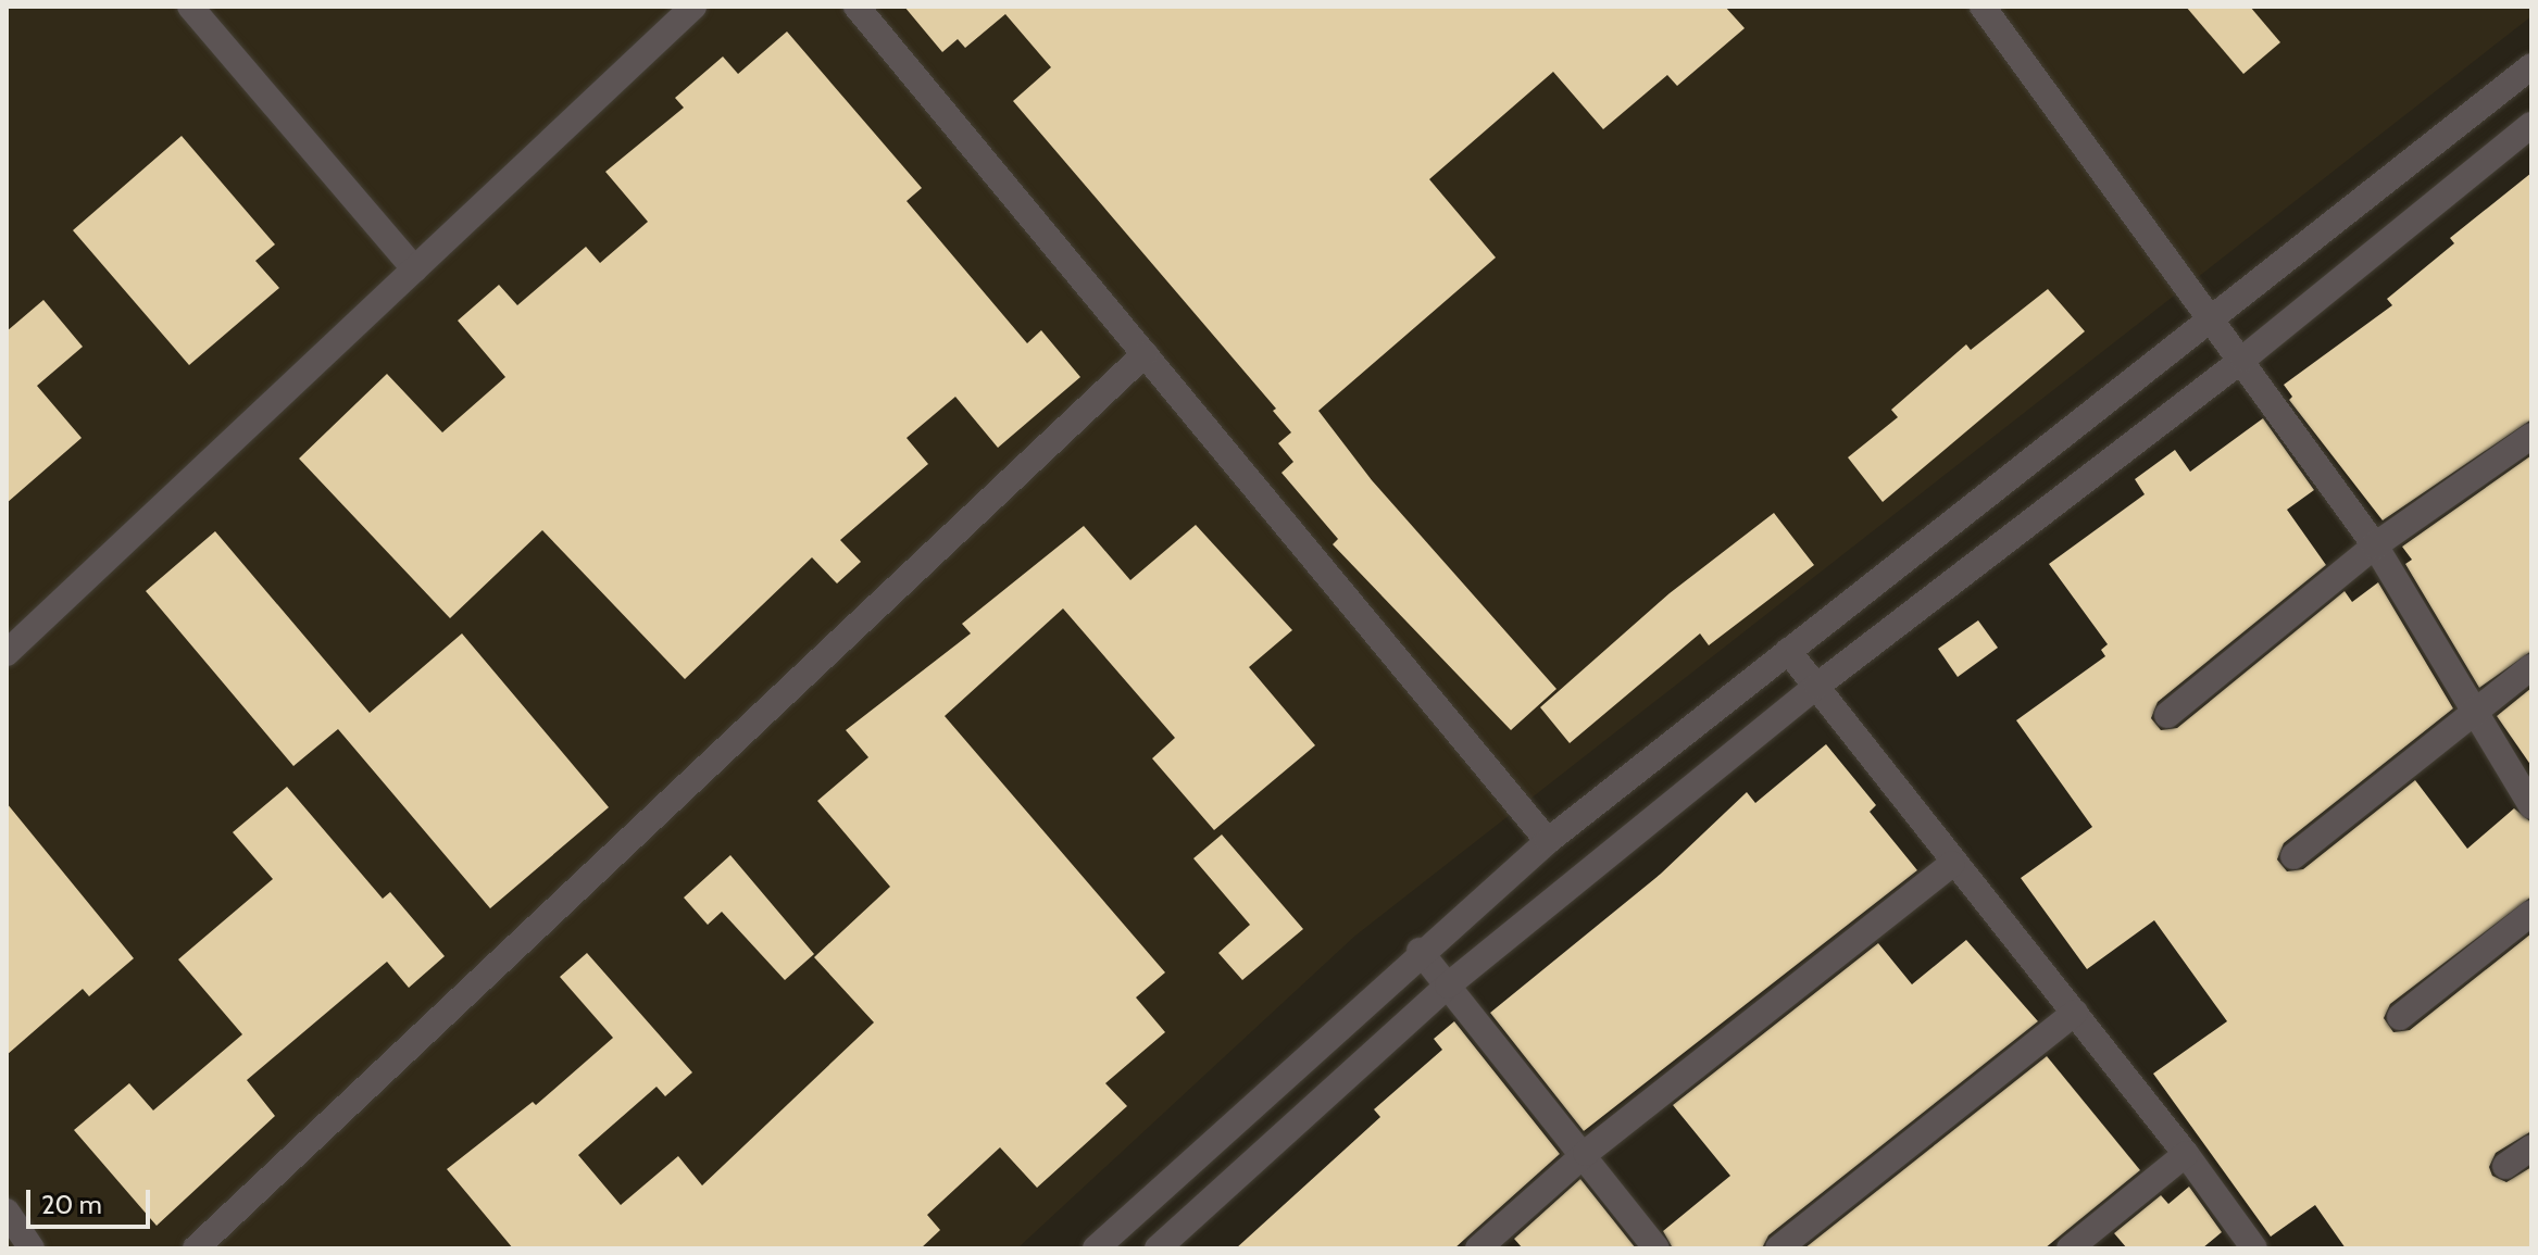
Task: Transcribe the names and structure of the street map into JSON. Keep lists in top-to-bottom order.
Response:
{
  "scale_bar": "20 m"
}
